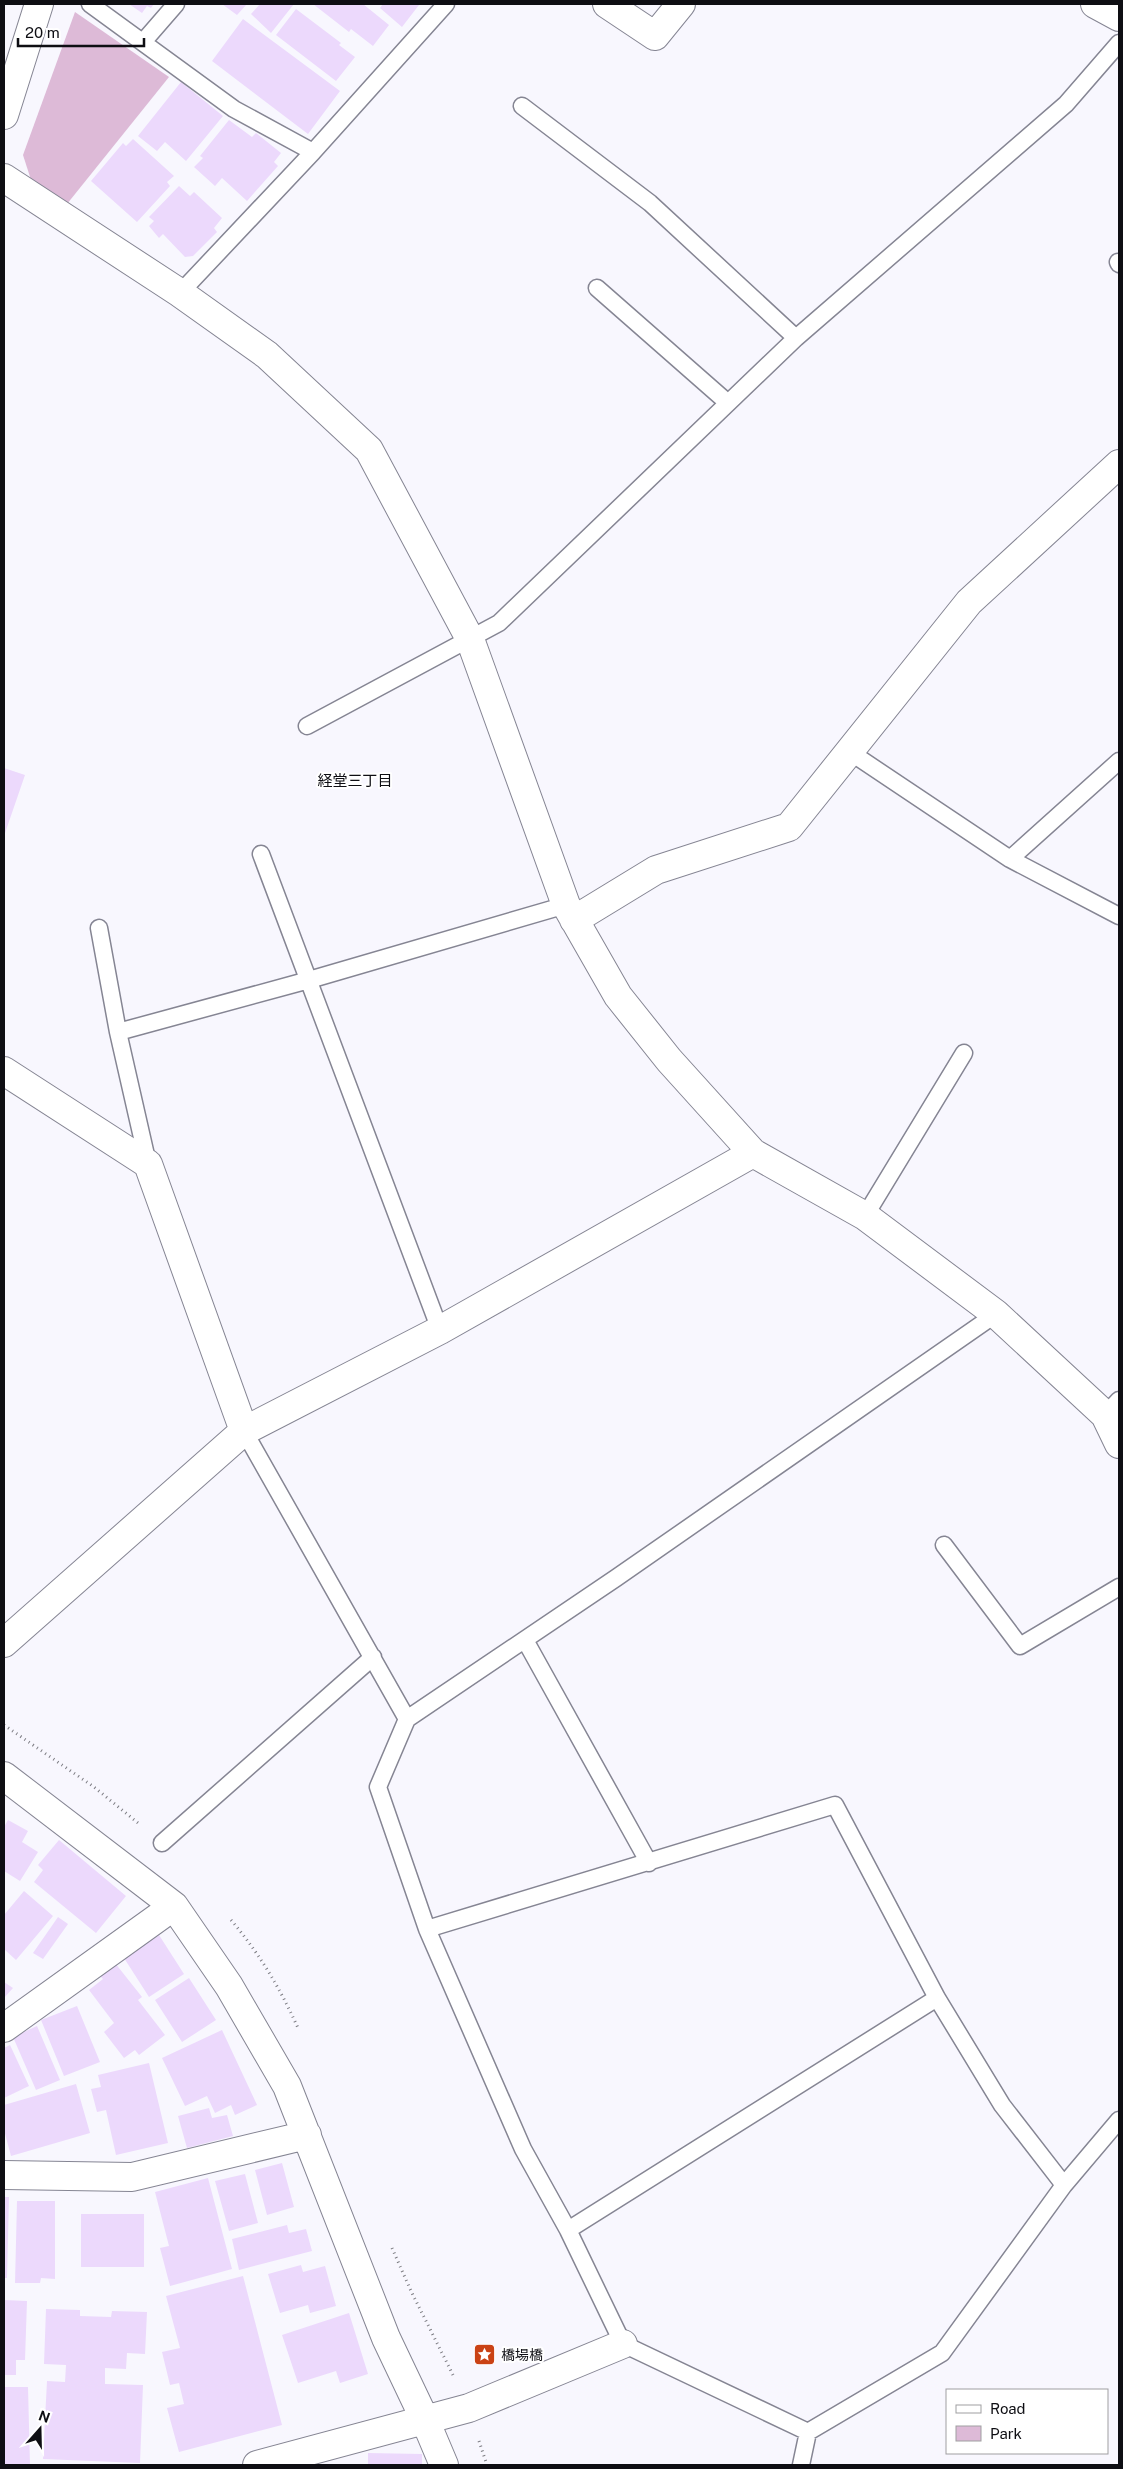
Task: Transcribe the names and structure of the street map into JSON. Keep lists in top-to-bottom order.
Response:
{
  "districts": ["経堂三丁目"],
  "places": {
    "place": ["橋場橋"]
  },
  "legend": ["Road", "Park"],
  "scale_bar": "20 m",
  "north": "top"
}
